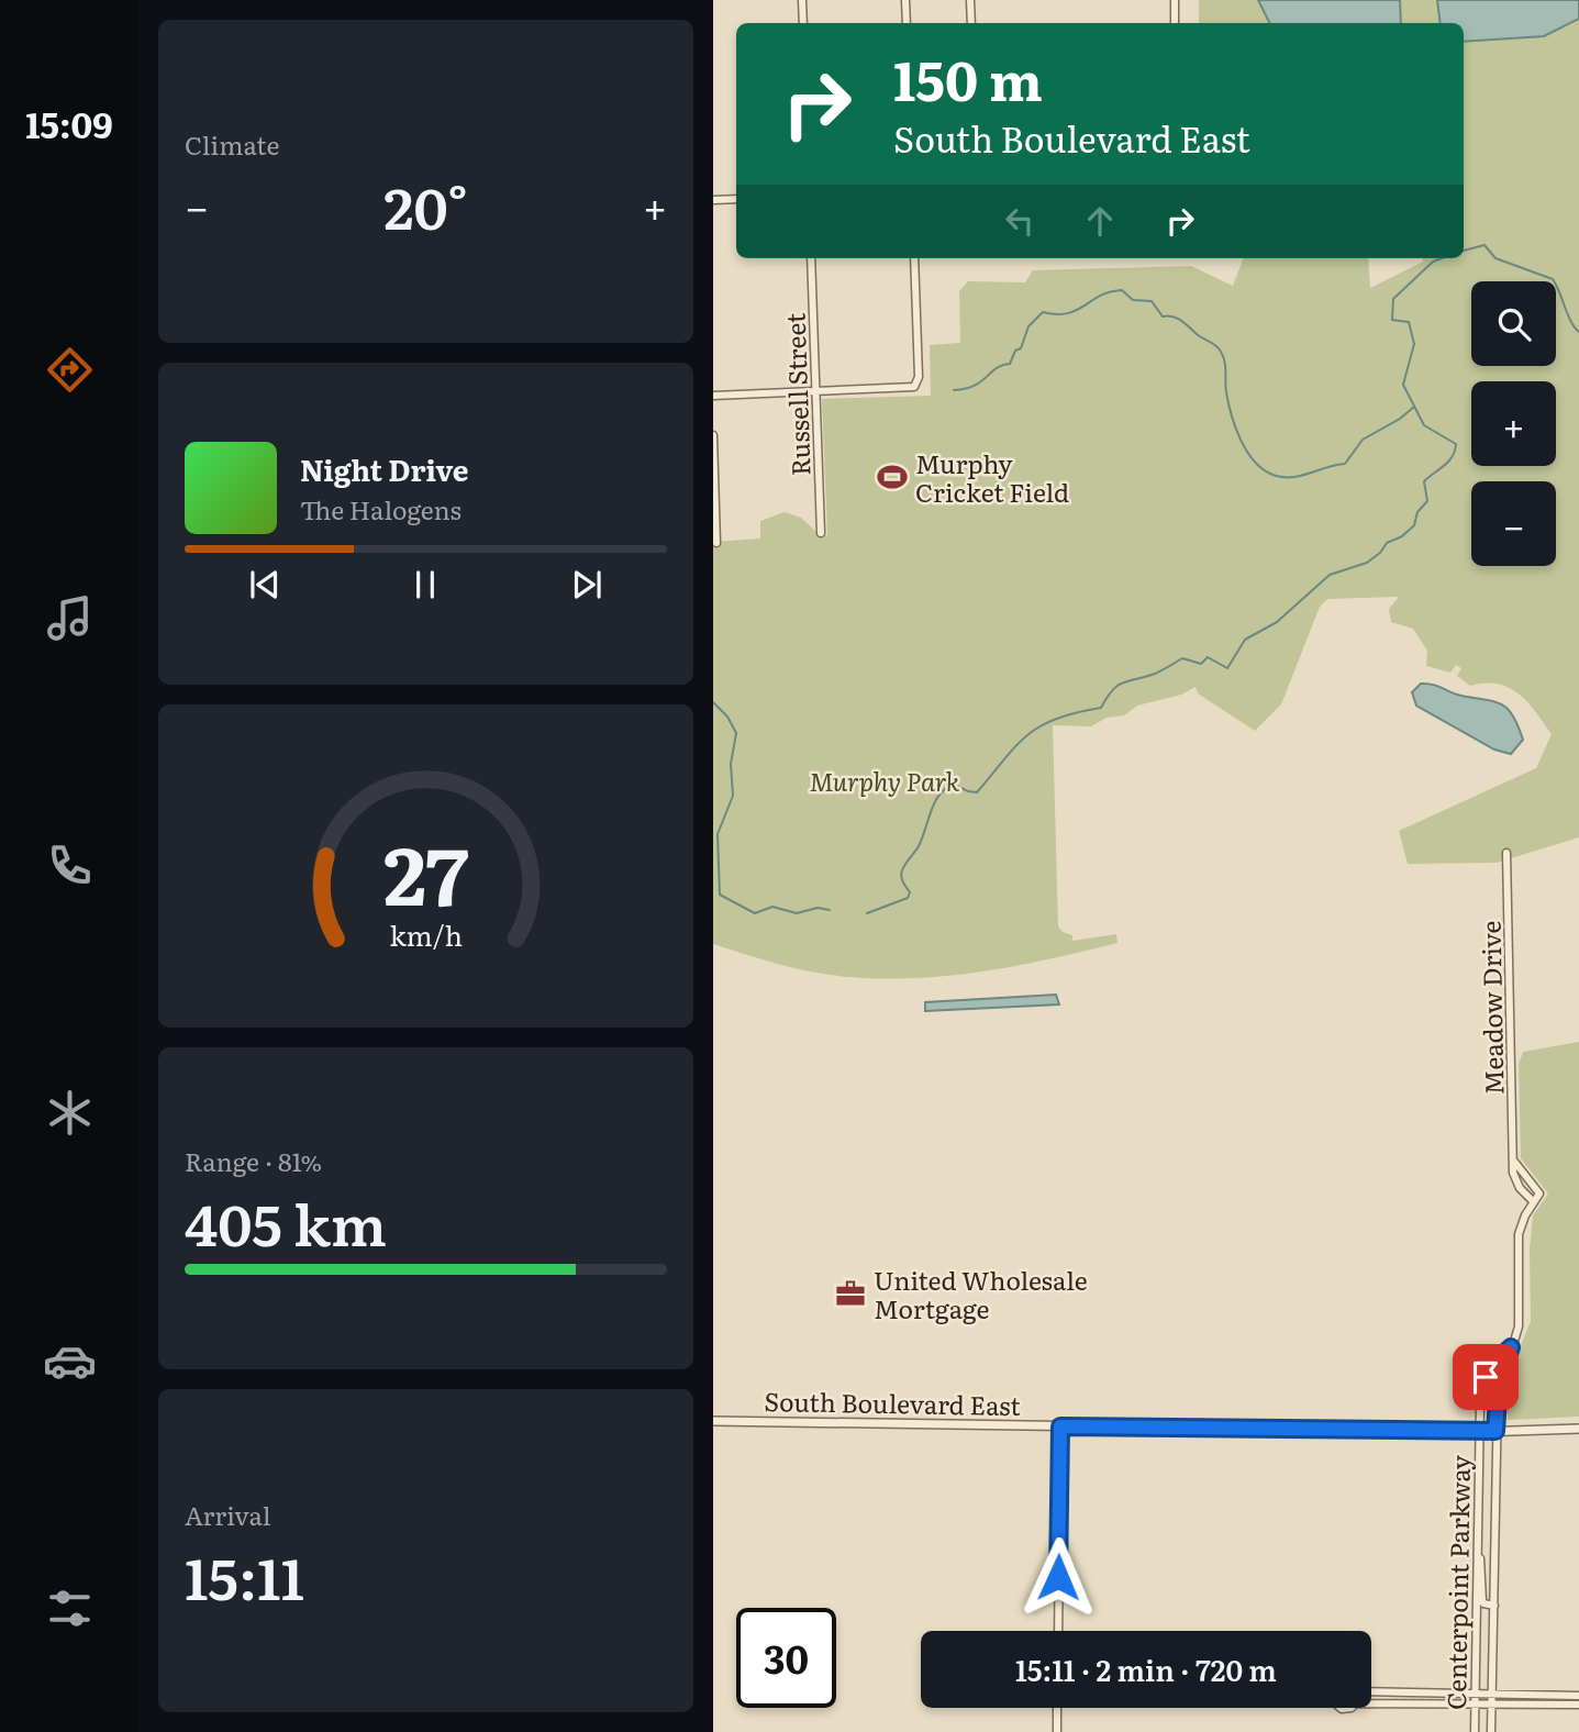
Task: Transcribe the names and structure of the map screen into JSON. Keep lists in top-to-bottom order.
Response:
{
  "streets": {
    "street": [
      "Russell Street",
      "Meadow Drive",
      "South Boulevard East",
      "Centerpoint Parkway"
    ]
  },
  "crossings": [
    ["Meadow Drive", "Centerpoint Parkway"],
    ["South Boulevard East", "Centerpoint Parkway"]
  ],
  "parks": ["Murphy Park"],
  "places": {
    "sports": ["Murphy Cricket Field"],
    "office": ["United Wholesale Mortgage"]
  },
  "page": {
    "tabs": "15:09",
    "tile": [
      "Climate",
      ["Range · 81%", "405 km"],
      ["Arrival", "15:11"]
    ],
    "turn": ["150 m", "South Boulevard East"],
    "heat": ["−", "20°", "+"],
    "map_buttons": ["+", "−"],
    "song": ["Night Drive", "The Halogens"],
    "limit": "30",
    "trip": "15:11 · 2 min · 720 m",
    "gauge": ["27", "km/h"]
  }
}
